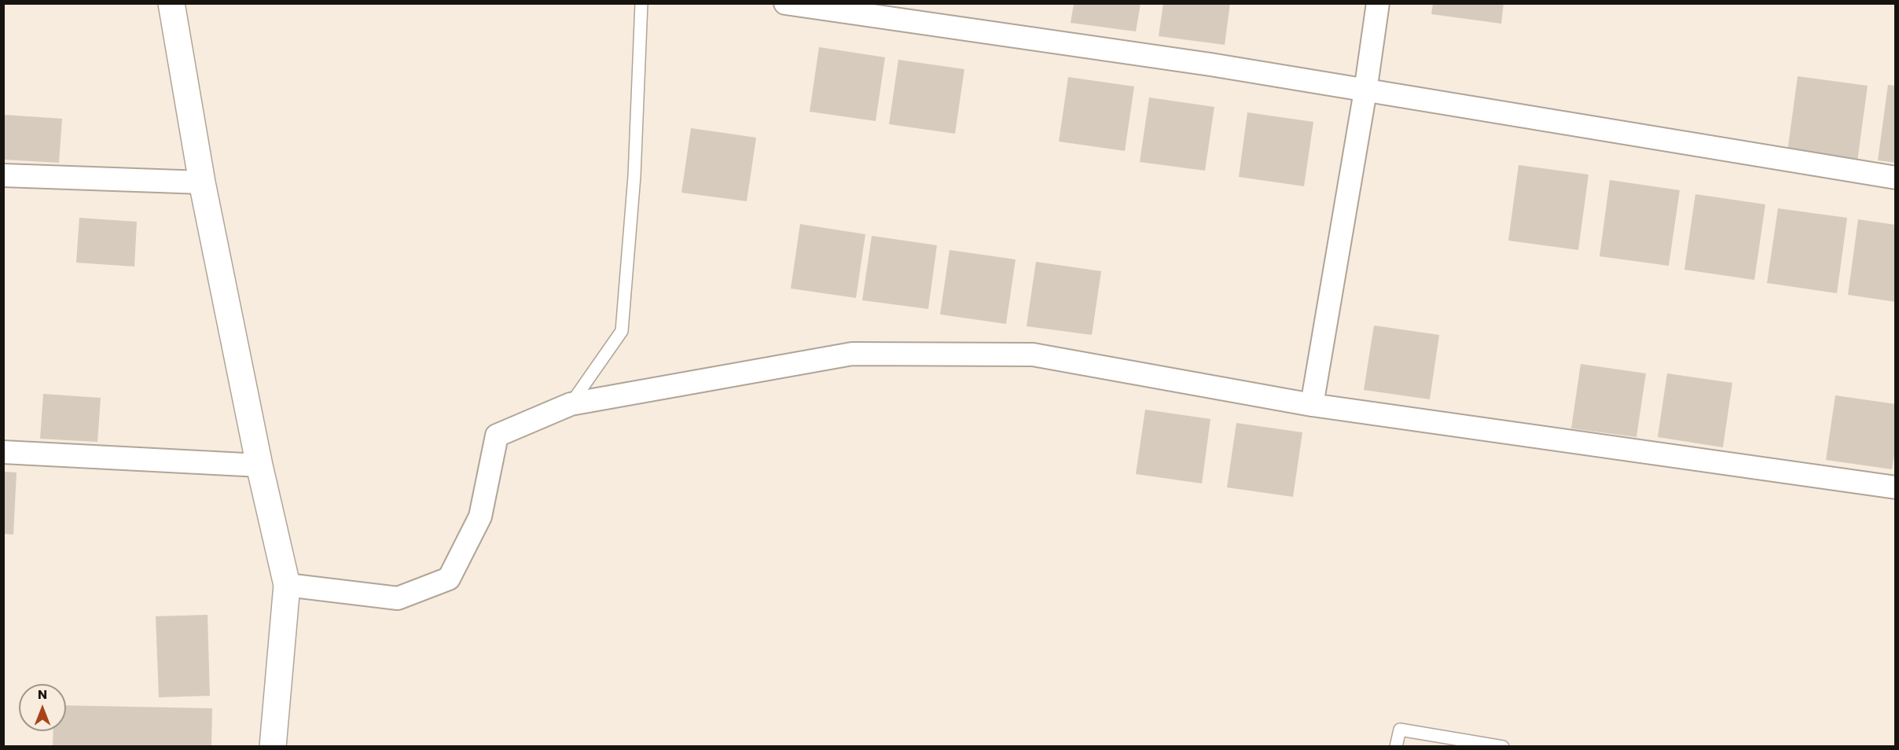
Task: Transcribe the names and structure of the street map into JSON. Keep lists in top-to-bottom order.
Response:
{
  "north": "top"
}
